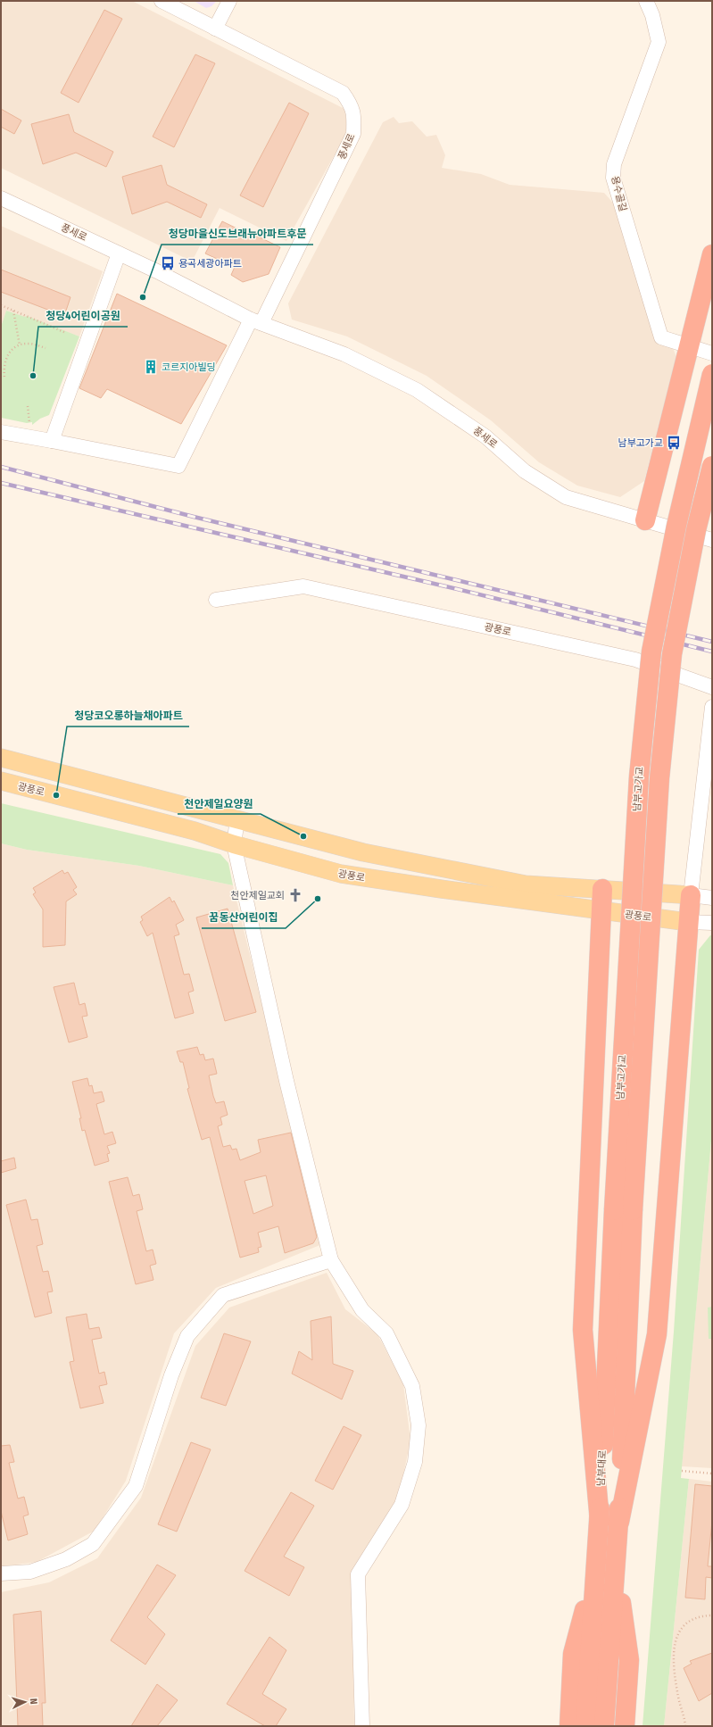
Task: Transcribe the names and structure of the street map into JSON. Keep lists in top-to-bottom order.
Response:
{
  "streets": {
    "highway": ["남부고가교", "남부대로"],
    "main road": ["광풍로"],
    "street": ["풍세로", "용수골길"]
  },
  "crossings": [
    ["남부고가교", "남부대로"]
  ],
  "places": {
    "bus stop": ["용곡세광아파트", "남부고가교"],
    "other": [
      "청당마을신도브래뉴아파트후문",
      "청당4어린이공원",
      "청당코오롱하늘채아파트",
      "천안제일요양원",
      "꿈동산어린이집"
    ],
    "building": ["코르지아빌딩"],
    "church": ["천안제일교회"]
  },
  "north": "right"
}
